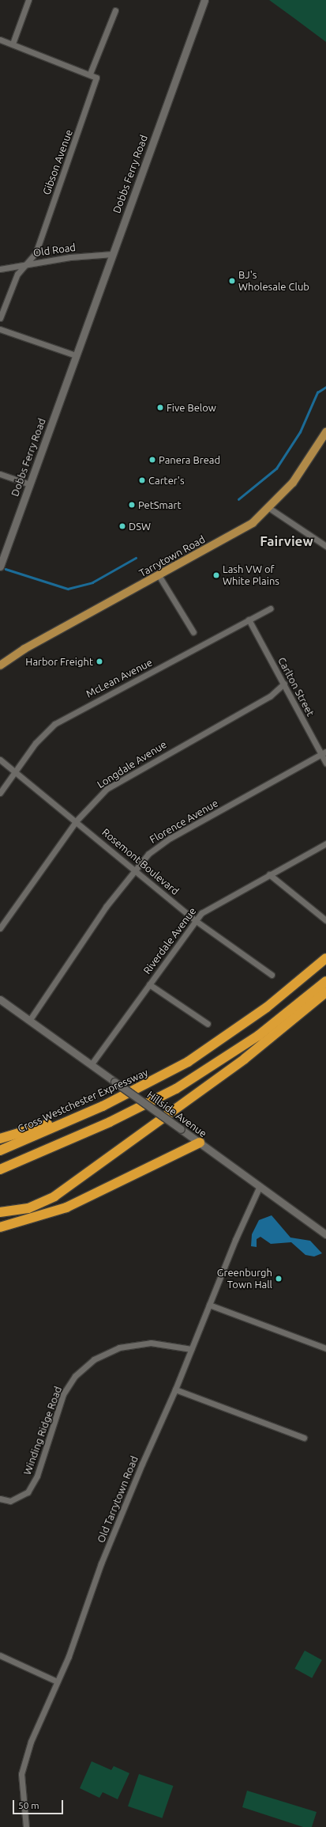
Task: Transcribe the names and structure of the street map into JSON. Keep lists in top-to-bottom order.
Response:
{
  "streets": {
    "highway": ["Cross Westchester Expressway"],
    "main road": ["Dobbs Ferry Road", "Tarrytown Road", "Hillside Avenue"],
    "street": [
      "Gibson Avenue",
      "Old Road",
      "McLean Avenue",
      "Carlton Street",
      "Longdale Avenue",
      "Florence Avenue",
      "Rosemont Boulevard",
      "Riverdale Avenue",
      "Winding Ridge Road",
      "Old Tarrytown Road"
    ]
  },
  "crossings": [
    ["Gibson Avenue", "Old Road"],
    ["Dobbs Ferry Road", "Old Road"],
    ["McLean Avenue", "Carlton Street"],
    ["McLean Avenue", "Rosemont Boulevard"],
    ["Carlton Street", "Longdale Avenue"],
    ["Carlton Street", "Florence Avenue"],
    ["Longdale Avenue", "Rosemont Boulevard"],
    ["Florence Avenue", "Rosemont Boulevard"],
    ["Florence Avenue", "Hillside Avenue"],
    ["Rosemont Boulevard", "Riverdale Avenue"],
    ["Riverdale Avenue", "Hillside Avenue"],
    ["Hillside Avenue", "Old Tarrytown Road"],
    ["Winding Ridge Road", "Old Tarrytown Road"]
  ],
  "districts": ["Fairview"],
  "places": [
    "BJ's Wholesale Club",
    "Five Below",
    "Panera Bread",
    "Carter's",
    "PetSmart",
    "DSW",
    "Lash VW of White Plains",
    "Harbor Freight",
    "Greenburgh Town Hall"
  ],
  "scale_bar": "50 m"
}
